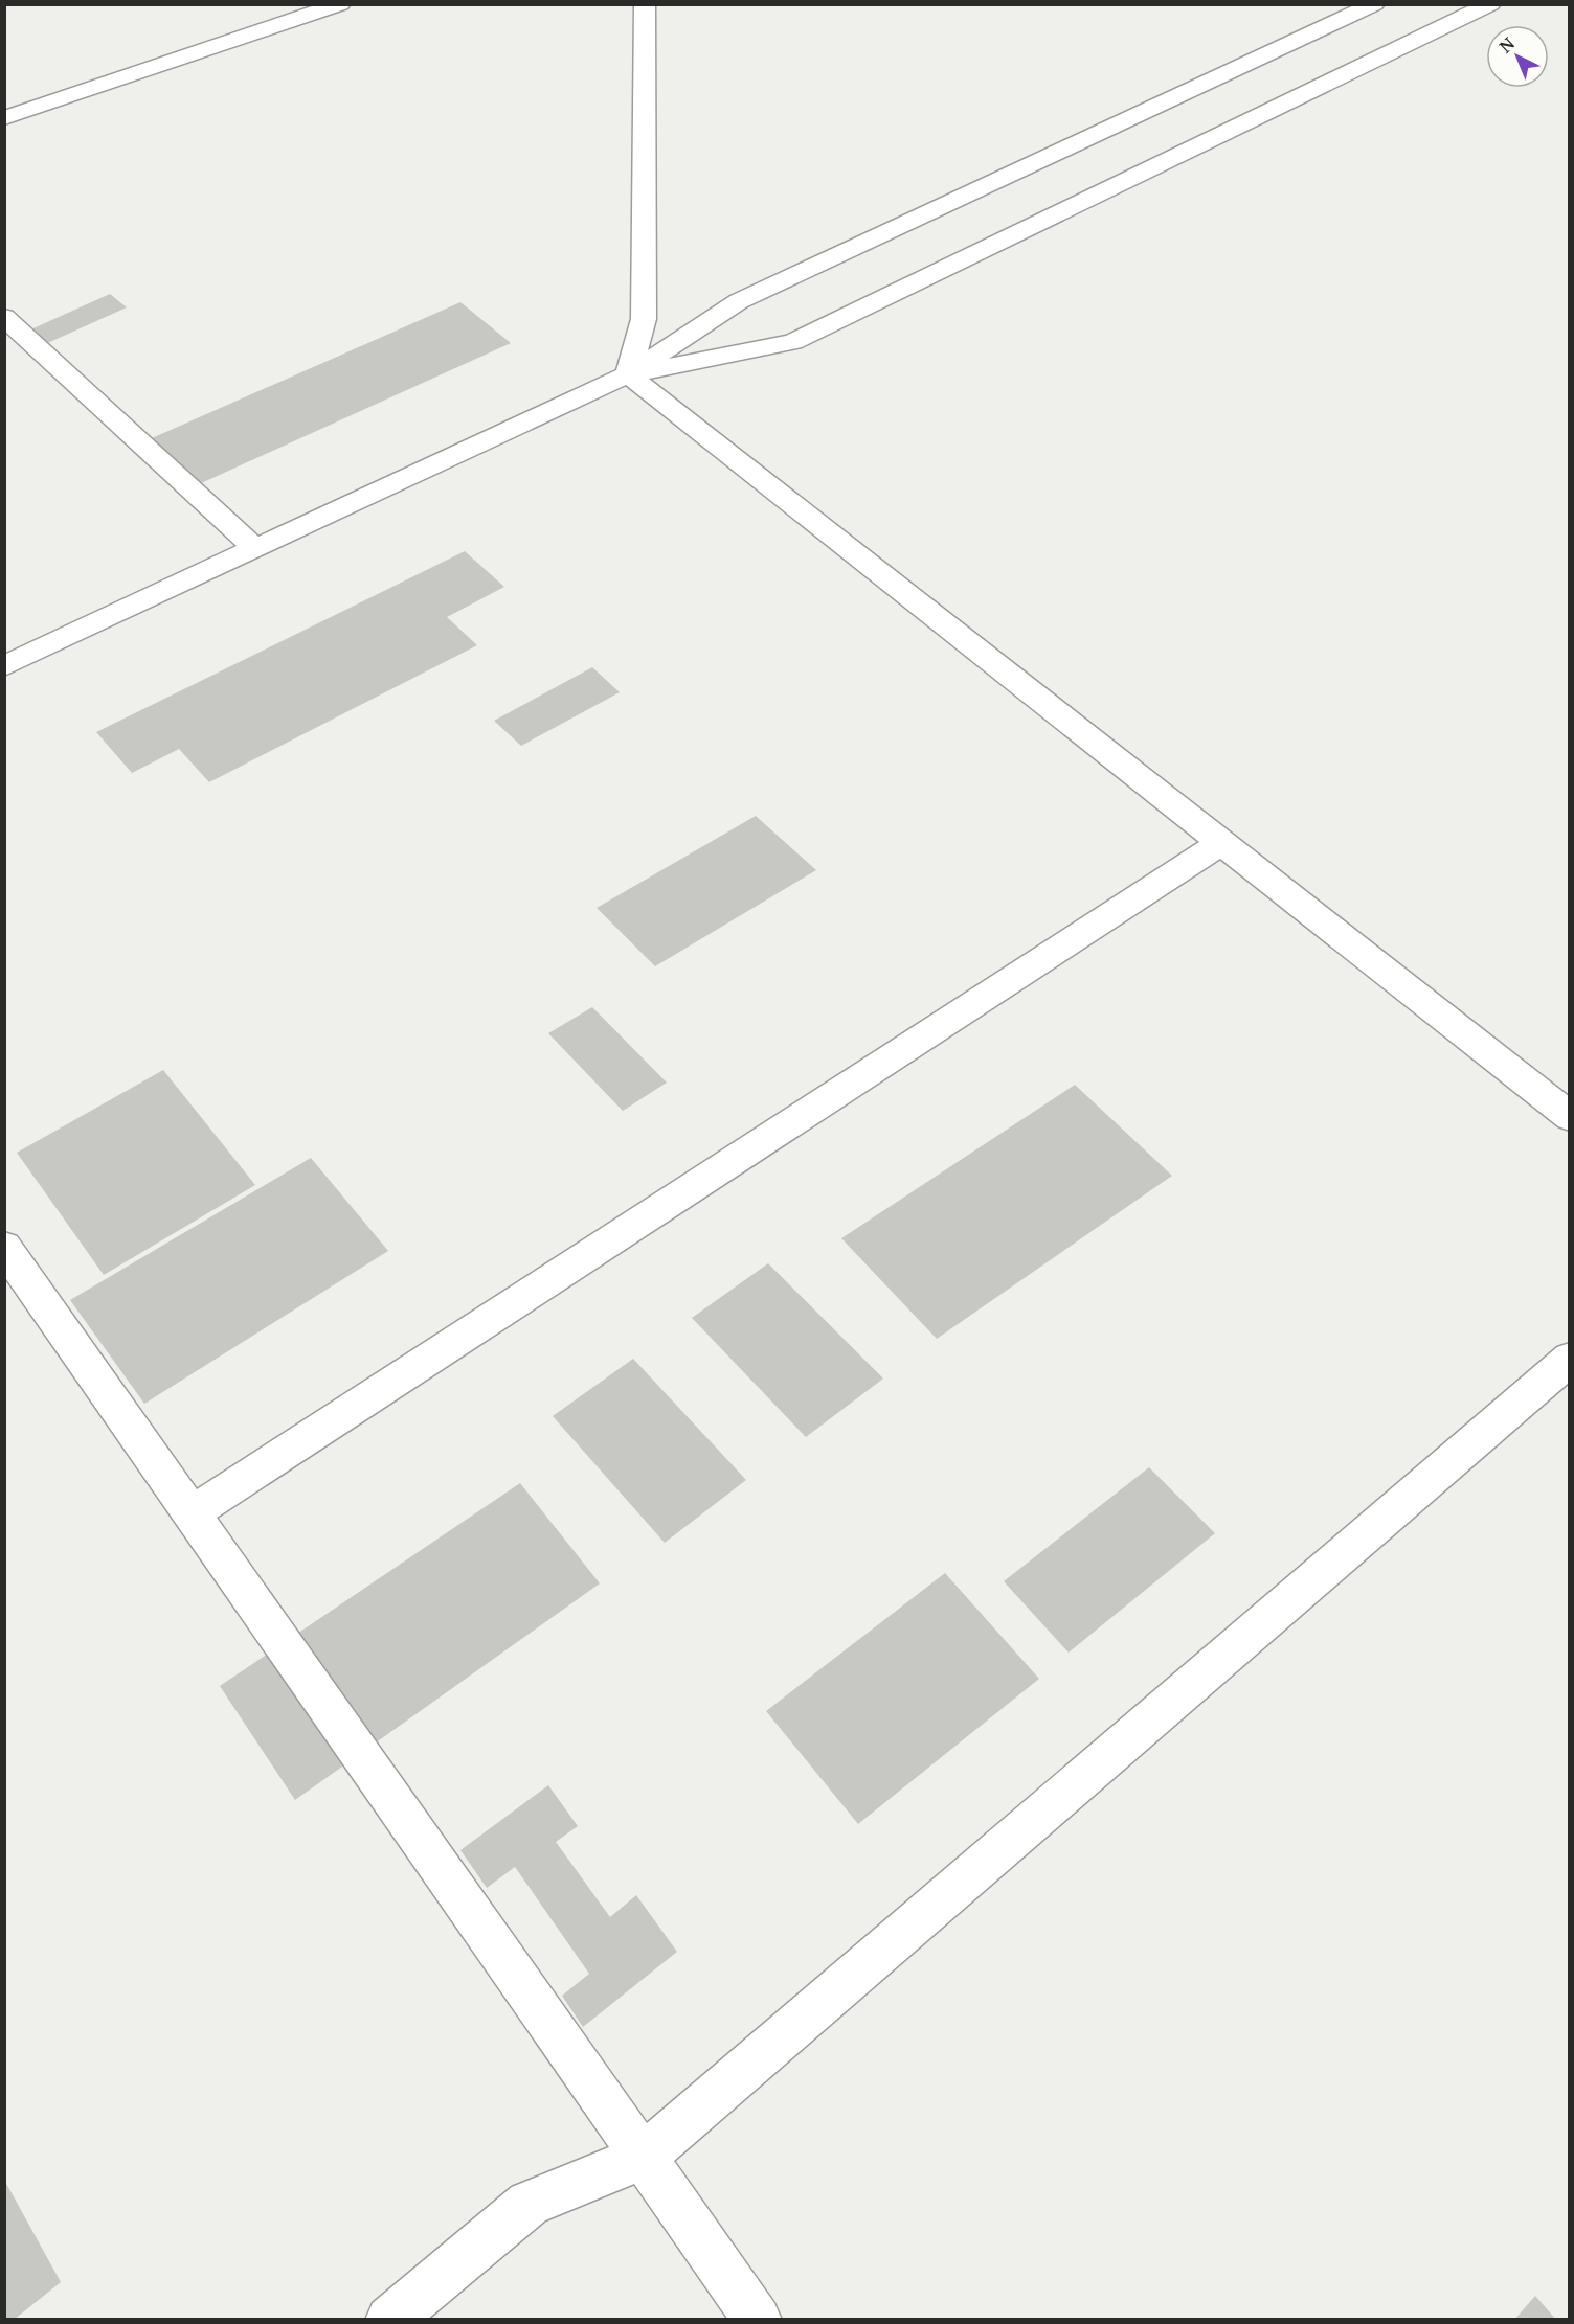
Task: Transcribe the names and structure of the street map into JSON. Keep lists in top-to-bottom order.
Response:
{
  "north": "top left"
}
